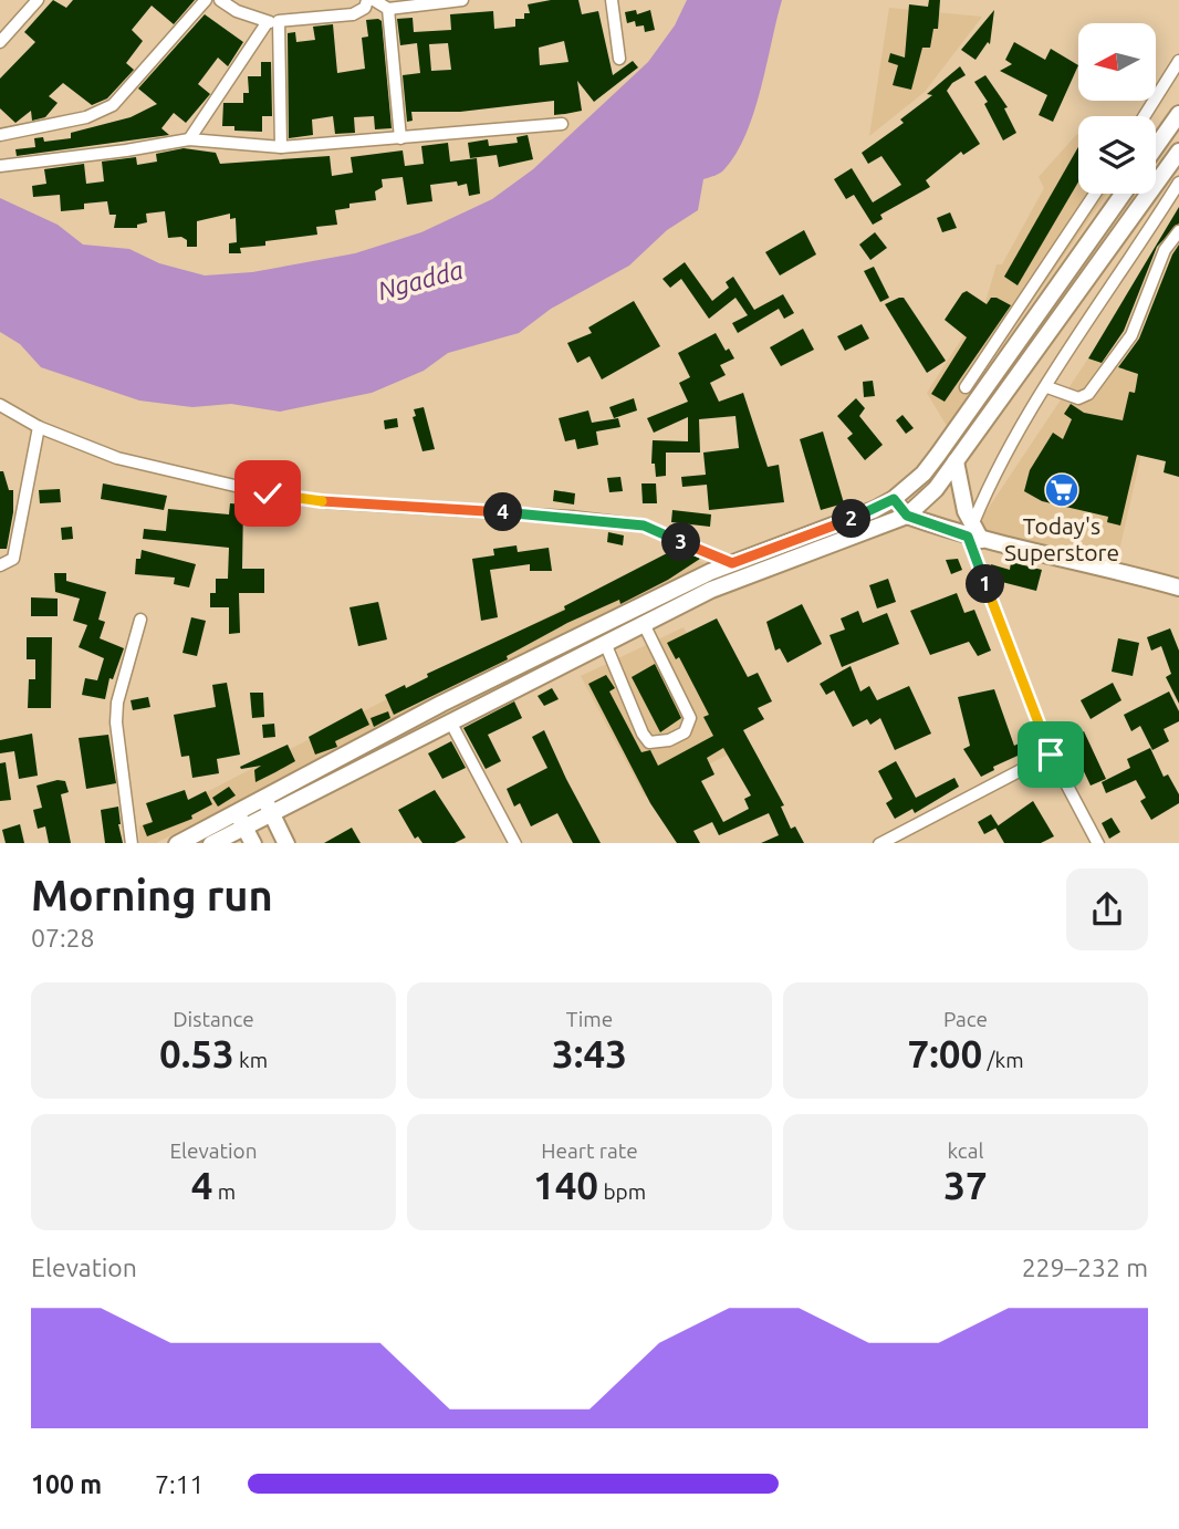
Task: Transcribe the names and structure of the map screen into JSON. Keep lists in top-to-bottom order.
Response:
{
  "water": ["Ngadda"],
  "places": {
    "supermarket": ["Today's Superstore"]
  },
  "north": "left",
  "page": {
    "pins": [
      "4",
      "2",
      "3",
      "1"
    ],
    "heading": ["Morning run", "07:28"],
    "stats": [
      ["Distance", "0.53 km"],
      ["Time", "3:43"],
      ["Pace", "7:00 /km"],
      ["Elevation", "4 m"],
      ["Heart rate", "140 bpm"],
      ["kcal", "37"]
    ],
    "chart": ["Elevation", "229–232 m"],
    "list": [
      {
        "name": "100 m",
        "note": "7:11"
      }
    ]
  }
}
